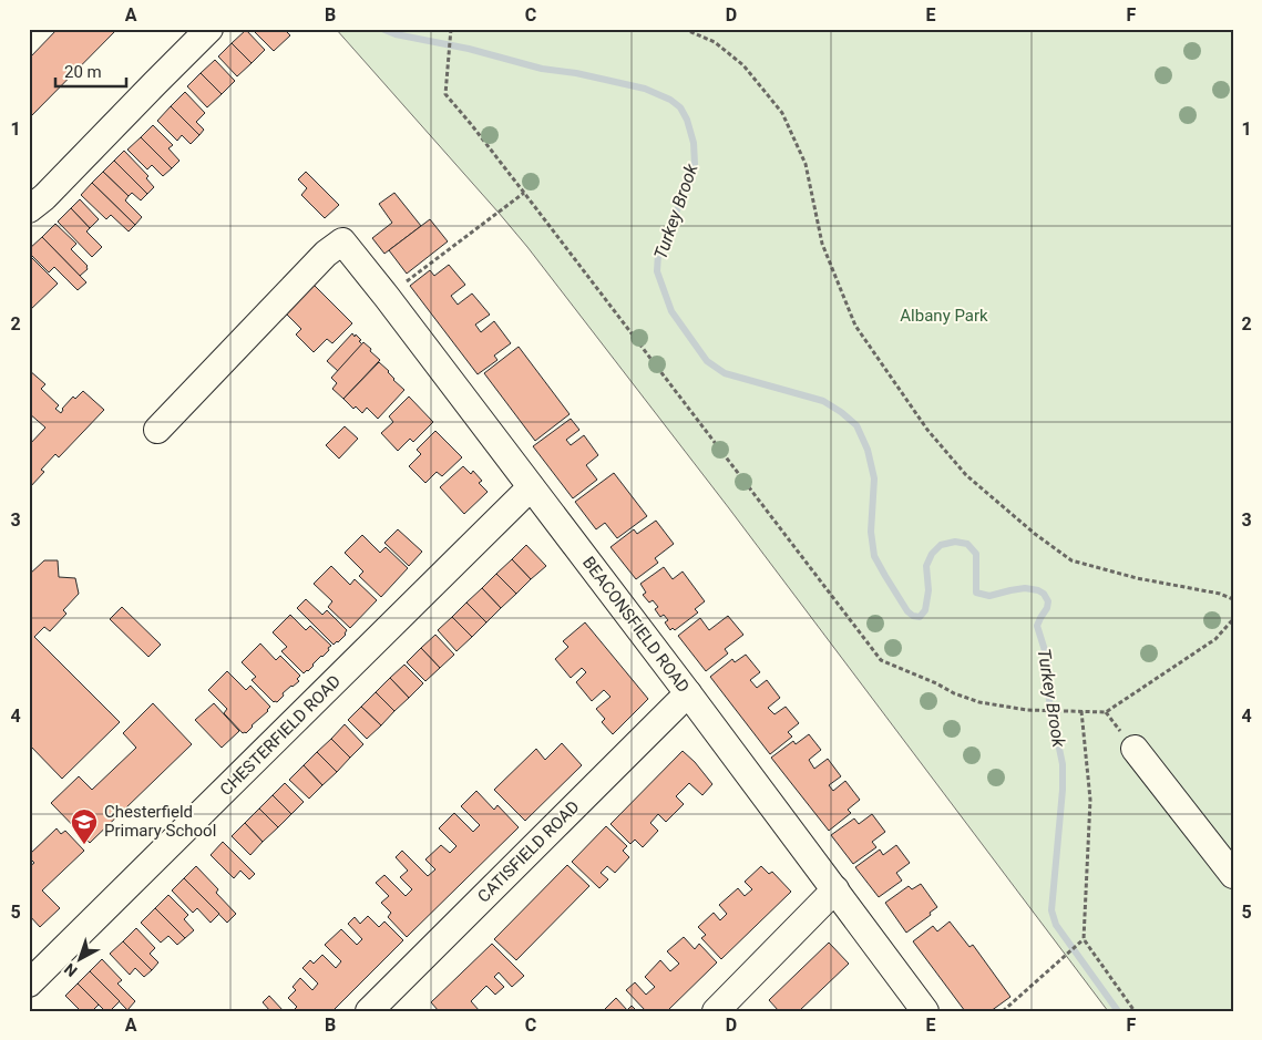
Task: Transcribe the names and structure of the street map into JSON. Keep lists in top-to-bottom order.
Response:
{
  "streets": {
    "street": ["BEACONSFIELD ROAD", "CHESTERFIELD ROAD", "CATISFIELD ROAD"]
  },
  "crossings": [
    ["BEACONSFIELD ROAD", "CHESTERFIELD ROAD"],
    ["BEACONSFIELD ROAD", "CATISFIELD ROAD"]
  ],
  "water": ["Turkey Brook"],
  "parks": ["Albany Park"],
  "places": {
    "school or university": ["Chesterfield Primary School"]
  },
  "scale_bar": "20 m",
  "north": "bottom left",
  "grid": {
    "columns": [
      "A",
      "B",
      "C",
      "D",
      "E",
      "F"
    ],
    "rows": [
      "1",
      "2",
      "3",
      "4",
      "5"
    ]
  }
}
